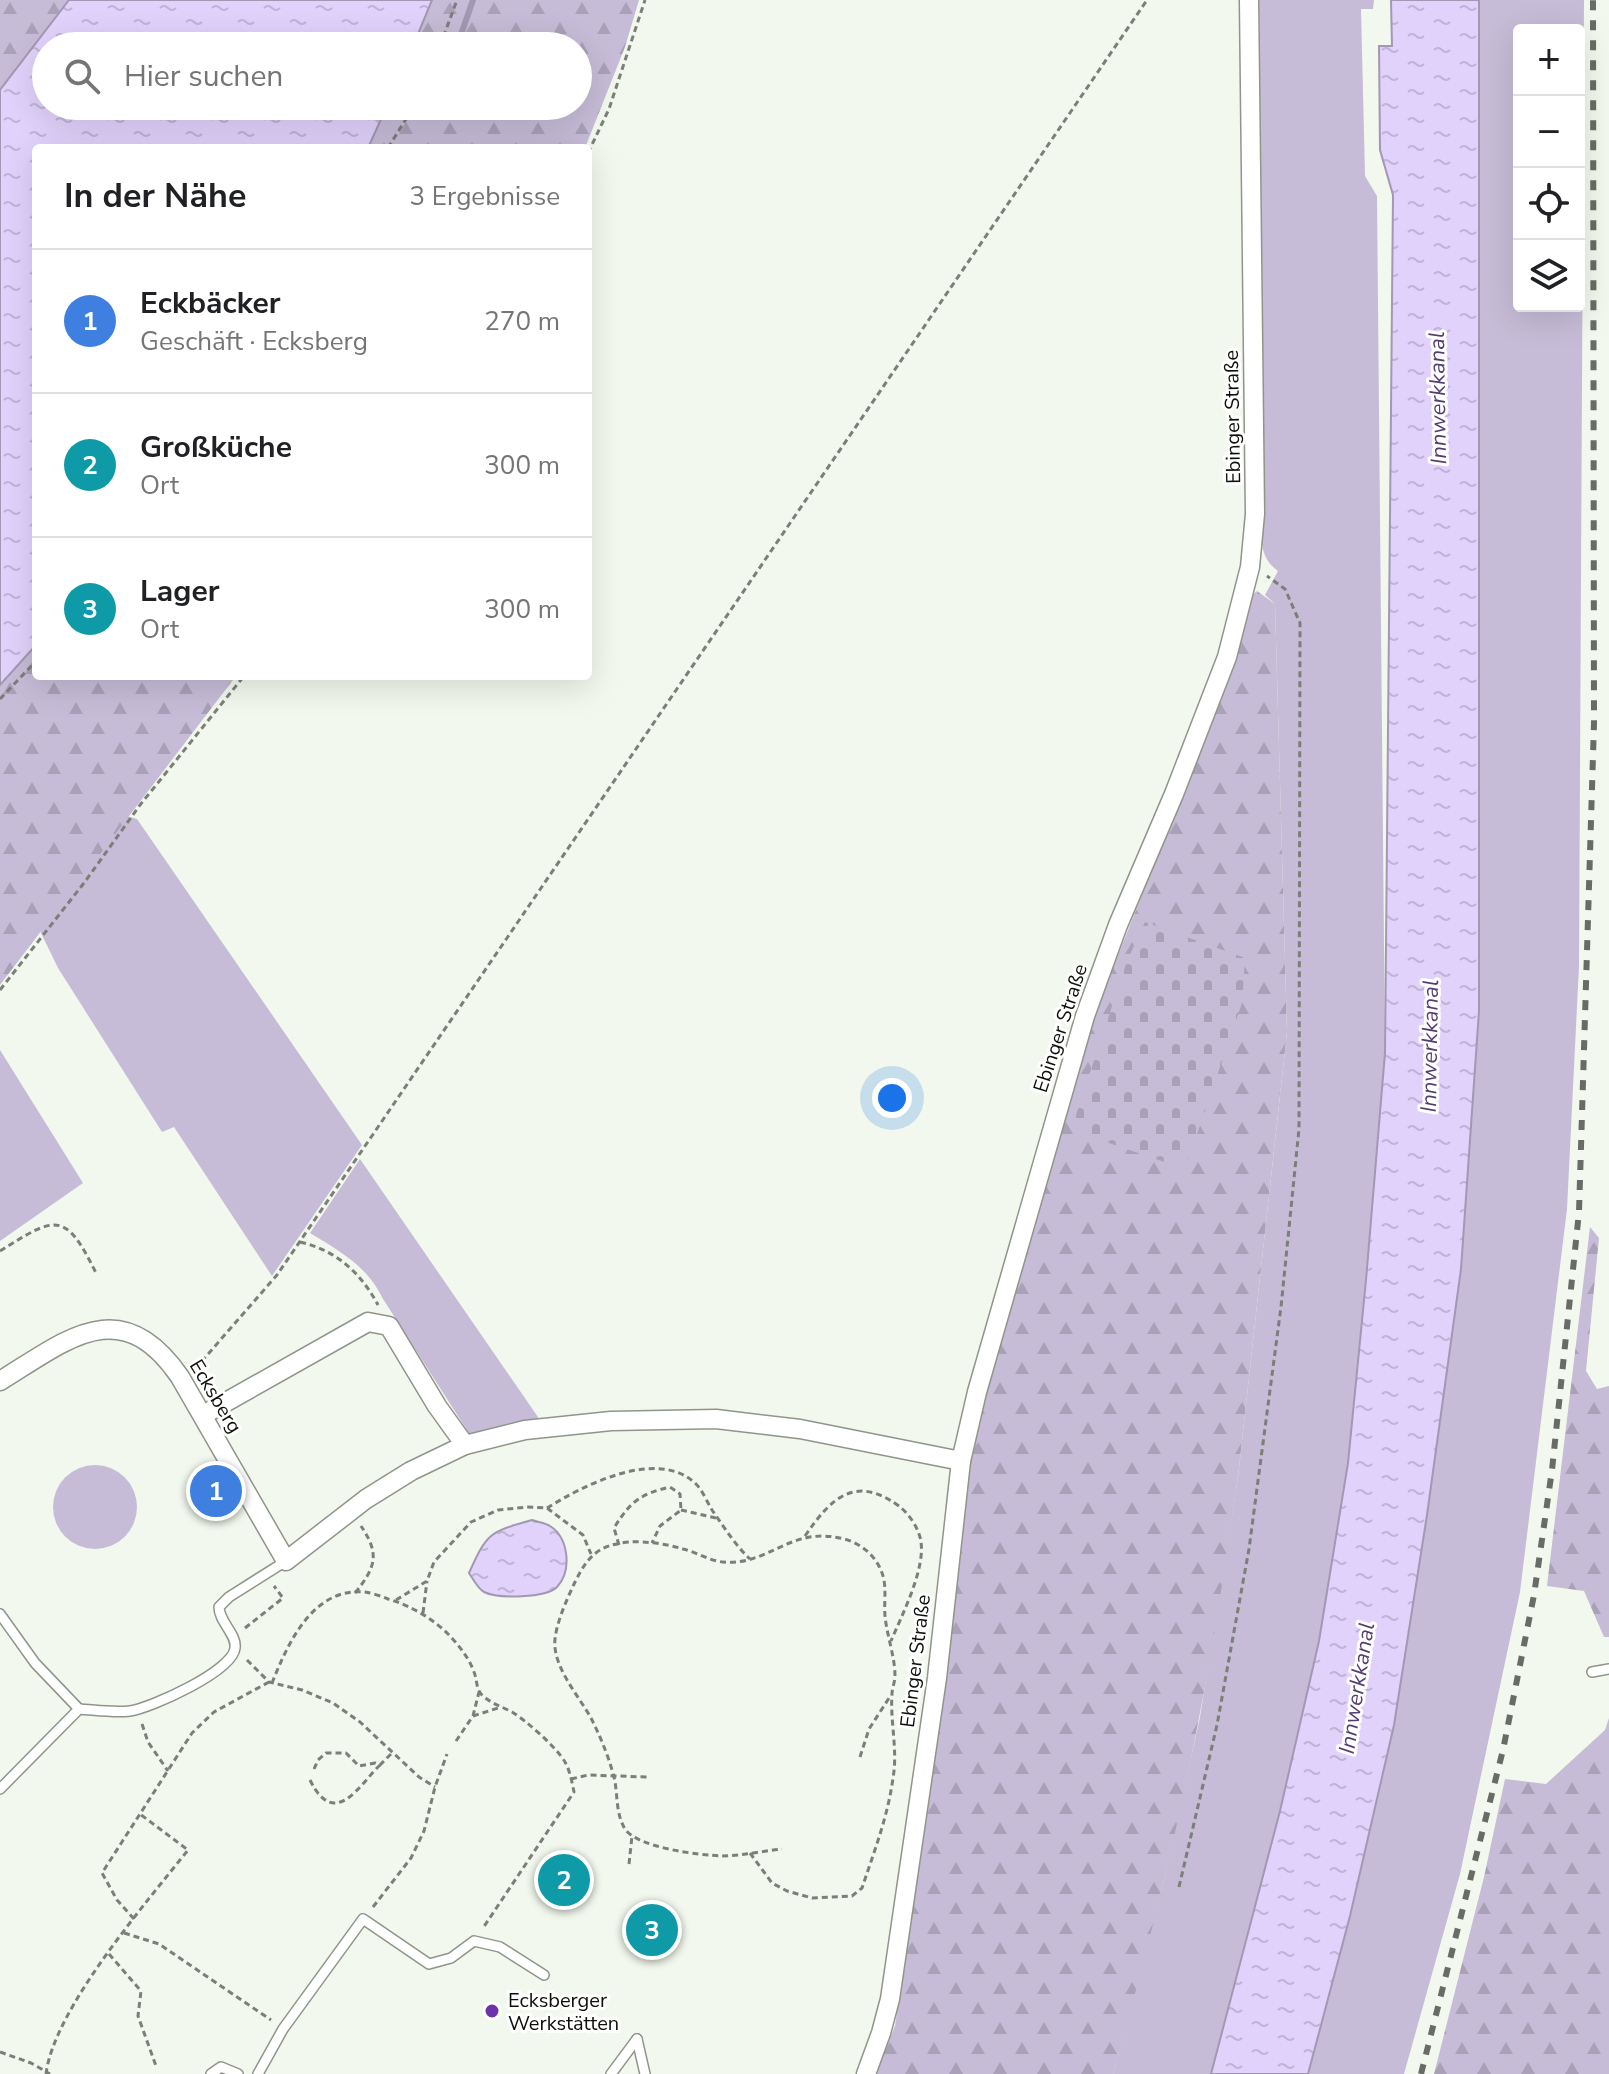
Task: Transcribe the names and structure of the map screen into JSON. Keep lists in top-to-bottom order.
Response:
{
  "streets": {
    "street": ["Ebinger Straße", "Ecksberg"]
  },
  "water": ["Innwerkkanal"],
  "places": ["Ecksberger Werkstätten"],
  "page": {
    "map_buttons": ["+", "−"],
    "search": "Hier suchen",
    "heading": ["In der Nähe", "3 Ergebnisse"],
    "list": [
      {
        "mark": "1",
        "name": "Eckbäcker",
        "note": "Geschäft · Ecksberg",
        "value": "270 m"
      },
      {
        "mark": "2",
        "name": "Großküche",
        "note": "Ort",
        "value": "300 m"
      },
      {
        "mark": "3",
        "name": "Lager",
        "note": "Ort",
        "value": "300 m"
      }
    ],
    "pins": ["1", "2", "3"]
  }
}
